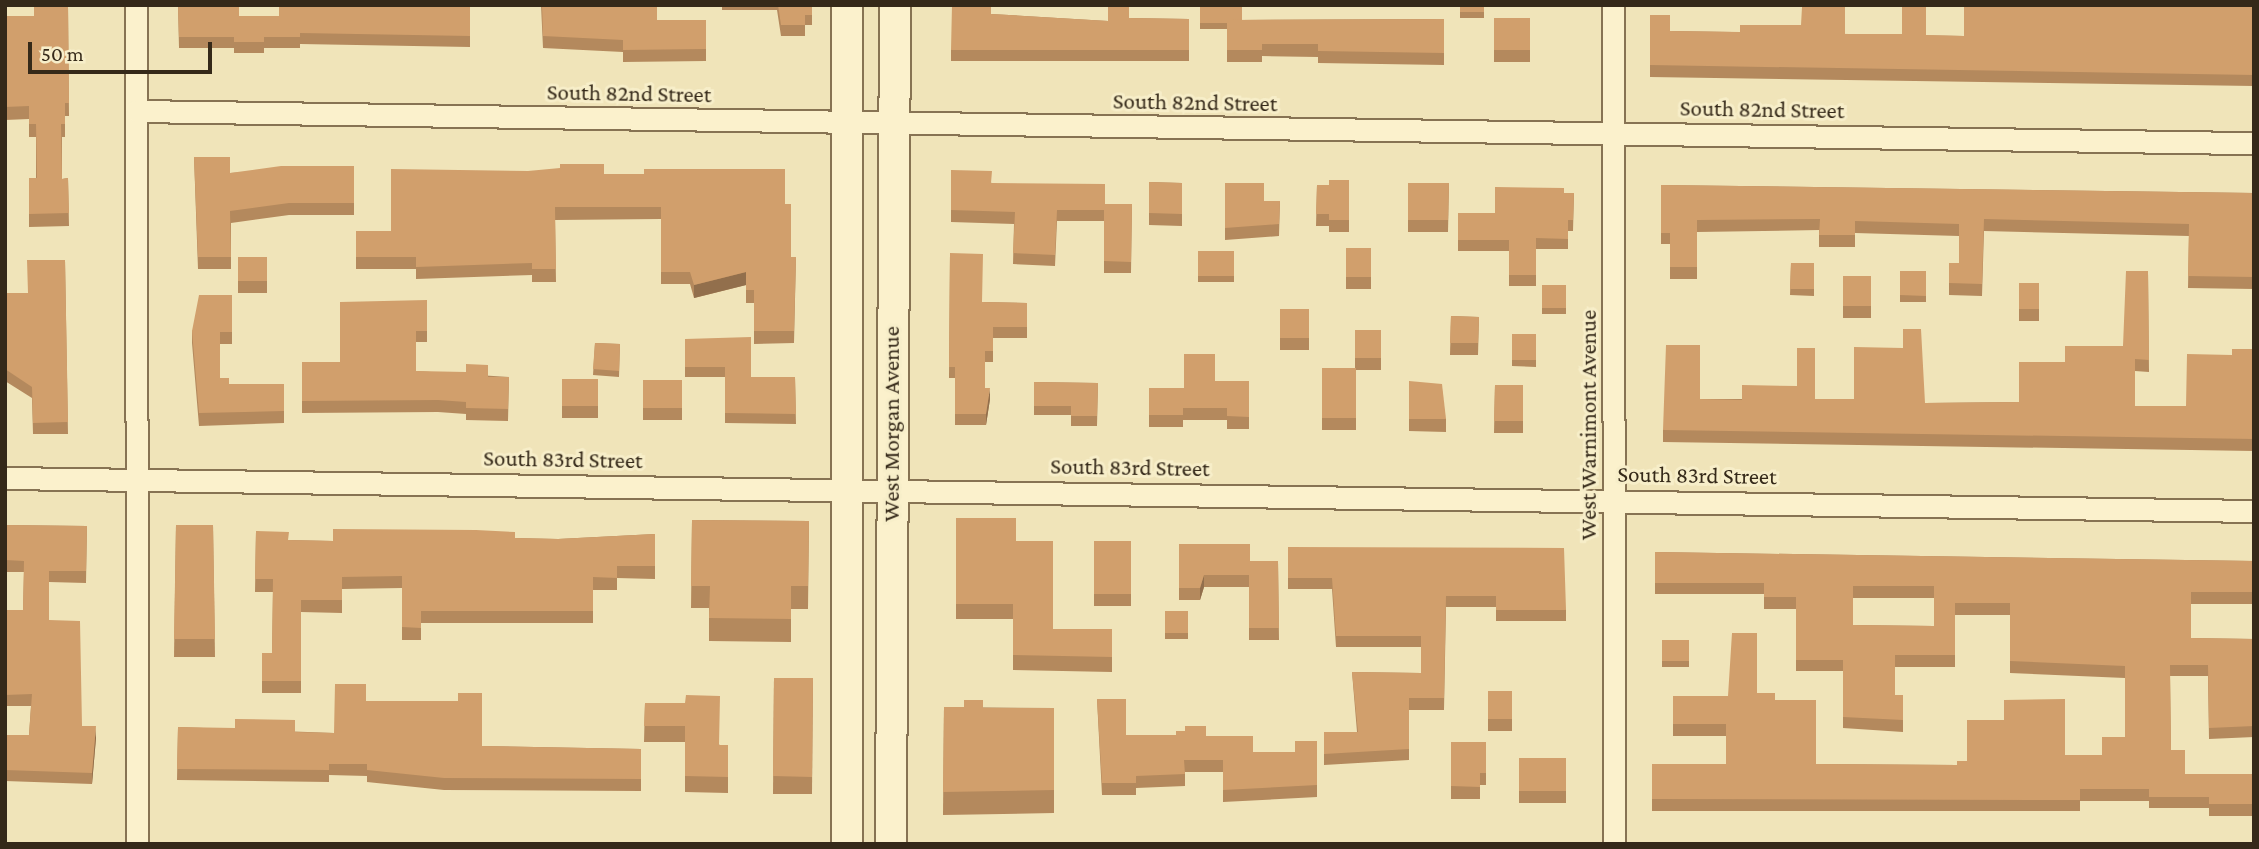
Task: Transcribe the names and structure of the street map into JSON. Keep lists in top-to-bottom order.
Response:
{
  "streets": {
    "street": [
      "South 82nd Street",
      "West Morgan Avenue",
      "West Warnimont Avenue",
      "South 83rd Street"
    ]
  },
  "crossings": [
    ["South 82nd Street", "West Morgan Avenue"],
    ["South 82nd Street", "West Warnimont Avenue"],
    ["West Morgan Avenue", "South 83rd Street"],
    ["West Warnimont Avenue", "South 83rd Street"]
  ],
  "scale_bar": "50 m"
}
